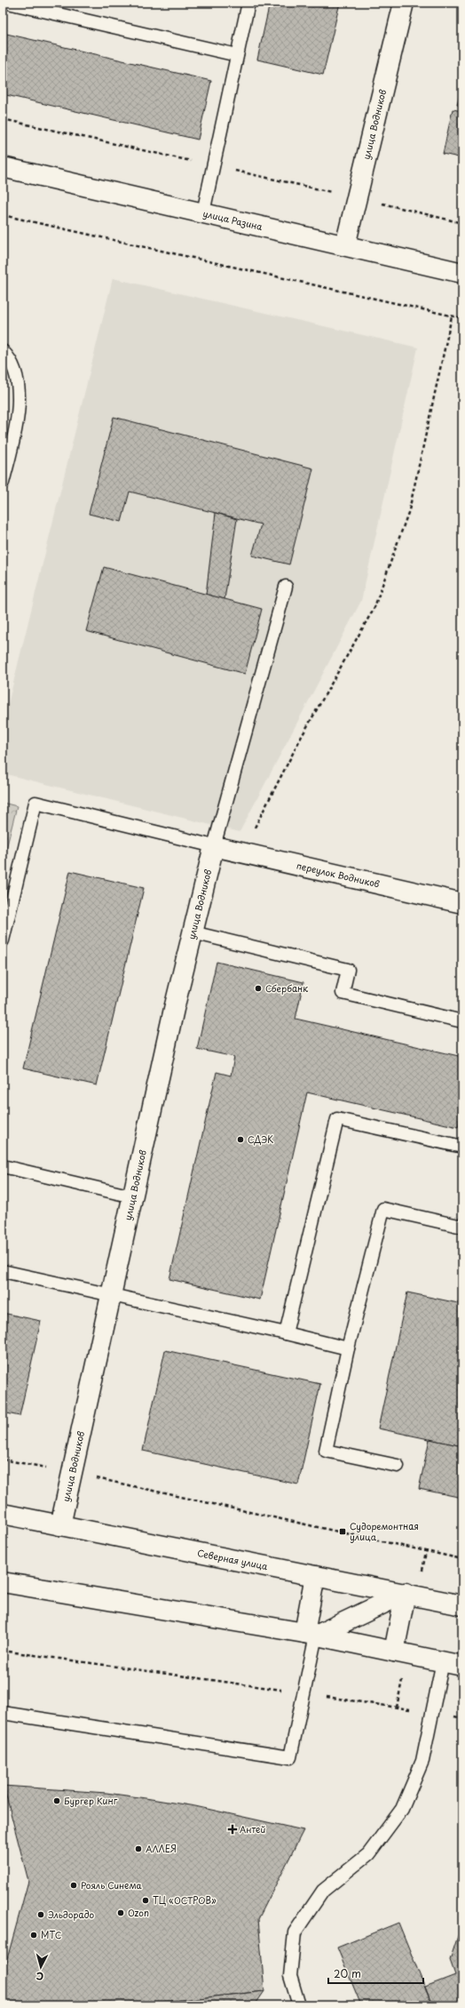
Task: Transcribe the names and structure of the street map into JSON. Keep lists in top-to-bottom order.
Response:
{
  "streets": {
    "street": [
      "улица Водников",
      "улица Разина",
      "переулок Водников",
      "Северная улица"
    ]
  },
  "crossings": [
    ["улица Водников", "улица Разина"],
    ["улица Водников", "переулок Водников"],
    ["улица Водников", "Северная улица"]
  ],
  "places": {
    "other": [
      "Сбербанк",
      "СДЭК",
      "Бургер Кинг",
      "АЛЛЕЯ",
      "Рояль Синема",
      "ТЦ «ОСТРОВ»",
      "Ozon",
      "Эльдорадо",
      "МТС"
    ],
    "transit": ["Судоремонтная улица"],
    "health": ["Антей"]
  },
  "scale_bar": "20 m",
  "north": "bottom"
}
